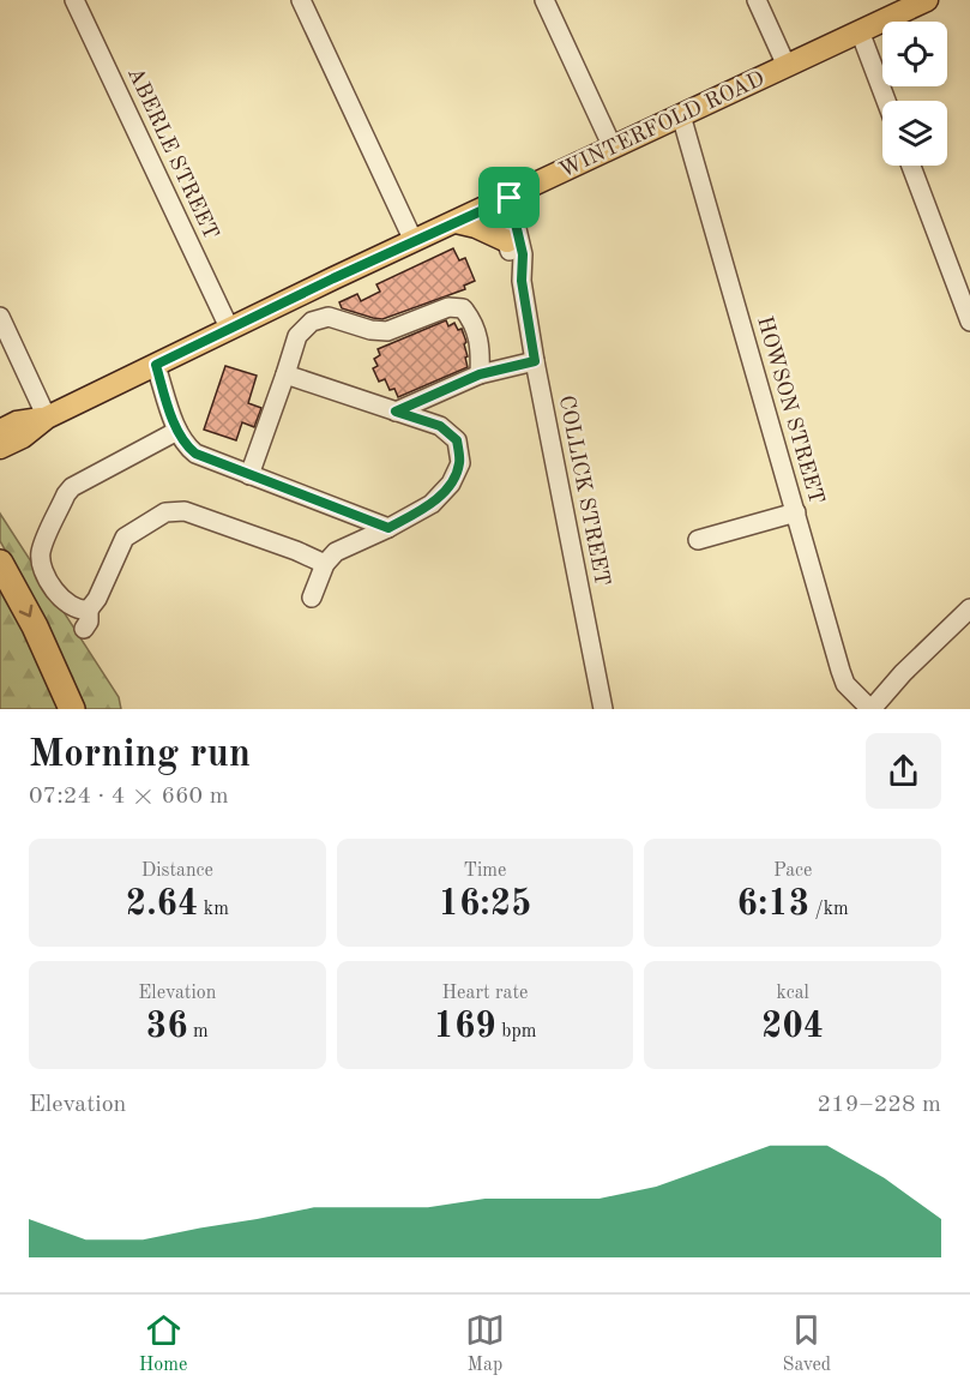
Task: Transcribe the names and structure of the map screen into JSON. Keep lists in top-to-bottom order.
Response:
{
  "streets": {
    "main road": ["WINTERFOLD ROAD"],
    "street": ["ABERLE STREET", "HOWSON STREET", "COLLICK STREET"]
  },
  "crossings": [
    ["WINTERFOLD ROAD", "ABERLE STREET"],
    ["WINTERFOLD ROAD", "HOWSON STREET"],
    ["WINTERFOLD ROAD", "COLLICK STREET"]
  ],
  "page": {
    "heading": ["Morning run", "07:24 · 4 × 660 m"],
    "stats": [
      ["Distance", "2.64 km"],
      ["Time", "16:25"],
      ["Pace", "6:13 /km"],
      ["Elevation", "36 m"],
      ["Heart rate", "169 bpm"],
      ["kcal", "204"]
    ],
    "chart": ["Elevation", "219–228 m"],
    "tabs": ["Home", "Map", "Saved"]
  }
}
